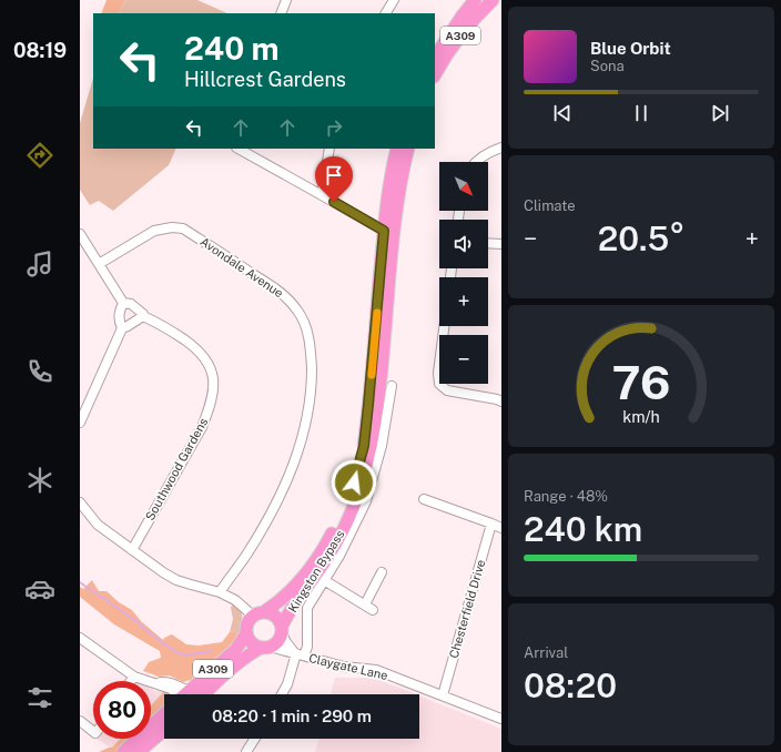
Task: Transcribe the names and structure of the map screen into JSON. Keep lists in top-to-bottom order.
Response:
{
  "streets": {
    "highway": ["A309", "Kingston Bypass"],
    "street": [
      "Avondale Avenue",
      "Southwood Gardens",
      "Chesterfield Drive",
      "Claygate Lane"
    ]
  },
  "crossings": [
    ["A309", "Kingston Bypass"],
    ["A309", "Claygate Lane"],
    ["Kingston Bypass", "Claygate Lane"],
    ["Chesterfield Drive", "Claygate Lane"]
  ],
  "north": "bottom right",
  "page": {
    "tabs": "08:19",
    "turn": ["240 m", "Hillcrest Gardens"],
    "song": ["Blue Orbit", "Sona"],
    "tile": [
      "Climate",
      ["Range · 48%", "240 km"],
      ["Arrival", "08:20"]
    ],
    "map_buttons": ["+", "−"],
    "heat": ["−", "20.5°", "+"],
    "limit": "80",
    "trip": "08:20 · 1 min · 290 m",
    "gauge": ["76", "km/h"]
  }
}
